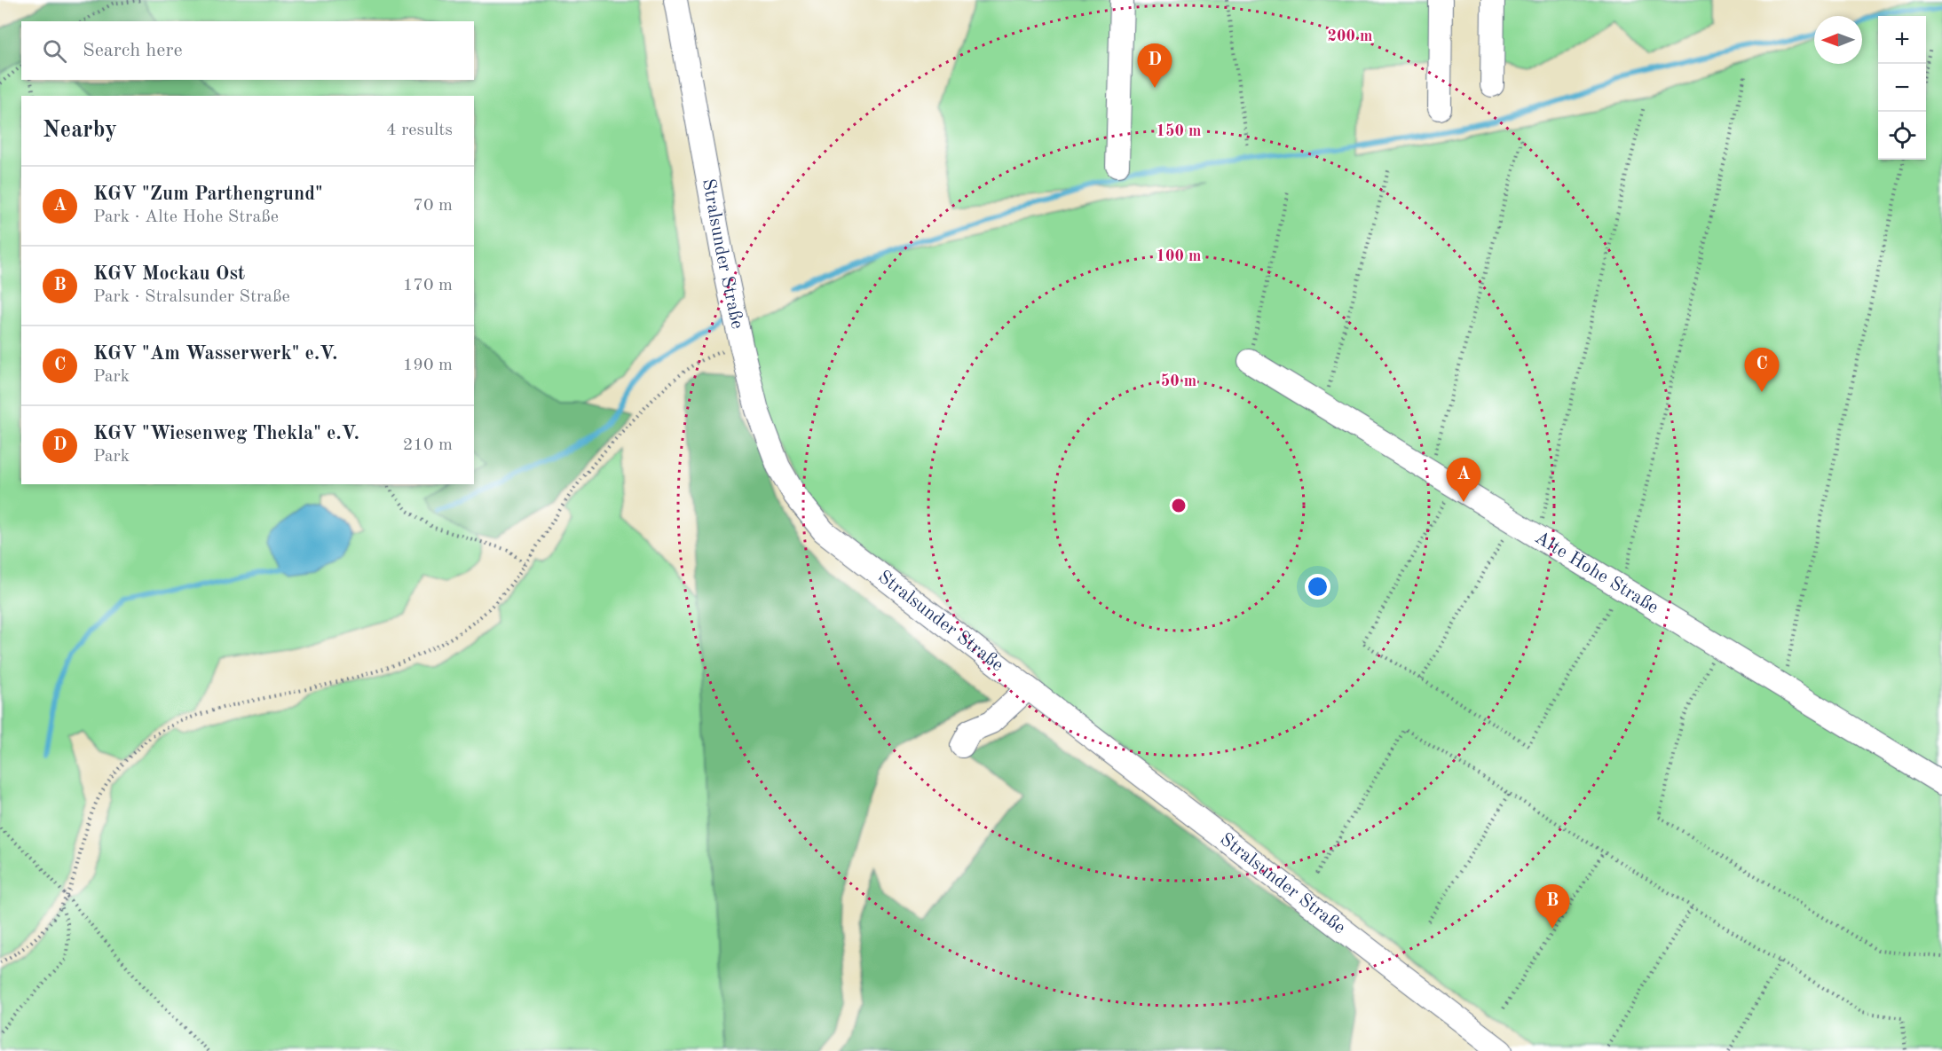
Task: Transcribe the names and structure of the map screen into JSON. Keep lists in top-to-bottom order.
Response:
{
  "streets": {
    "street": ["Stralsunder Straße", "Alte Hohe Straße"]
  },
  "north": "left",
  "page": {
    "map_buttons": ["+", "−"],
    "search": "Search here",
    "pins": [
      "D",
      "C",
      "A",
      "B"
    ],
    "heading": ["Nearby", "4 results"],
    "list": [
      {
        "mark": "A",
        "name": "KGV \"Zum Parthengrund\"",
        "note": "Park · Alte Hohe Straße",
        "value": "70 m"
      },
      {
        "mark": "B",
        "name": "KGV Mockau Ost",
        "note": "Park · Stralsunder Straße",
        "value": "170 m"
      },
      {
        "mark": "C",
        "name": "KGV \"Am Wasserwerk\" e.V.",
        "note": "Park",
        "value": "190 m"
      },
      {
        "mark": "D",
        "name": "KGV \"Wiesenweg Thekla\" e.V.",
        "note": "Park",
        "value": "210 m"
      }
    ]
  },
  "rings": [
    "200 m",
    "150 m",
    "100 m",
    "50 m"
  ]
}
